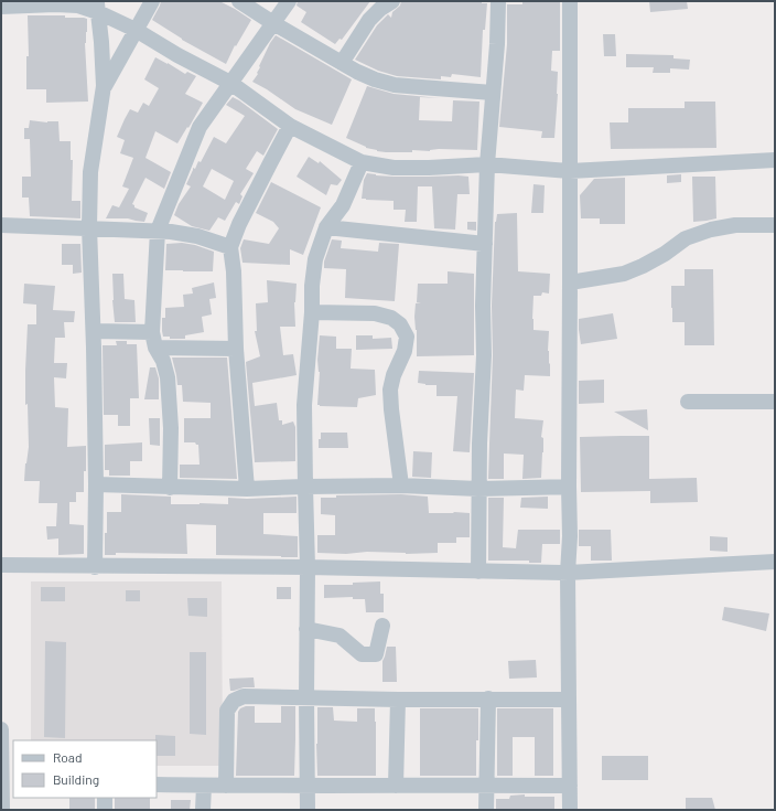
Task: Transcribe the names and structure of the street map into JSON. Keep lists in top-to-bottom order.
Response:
{
  "legend": ["Road", "Building"]
}
